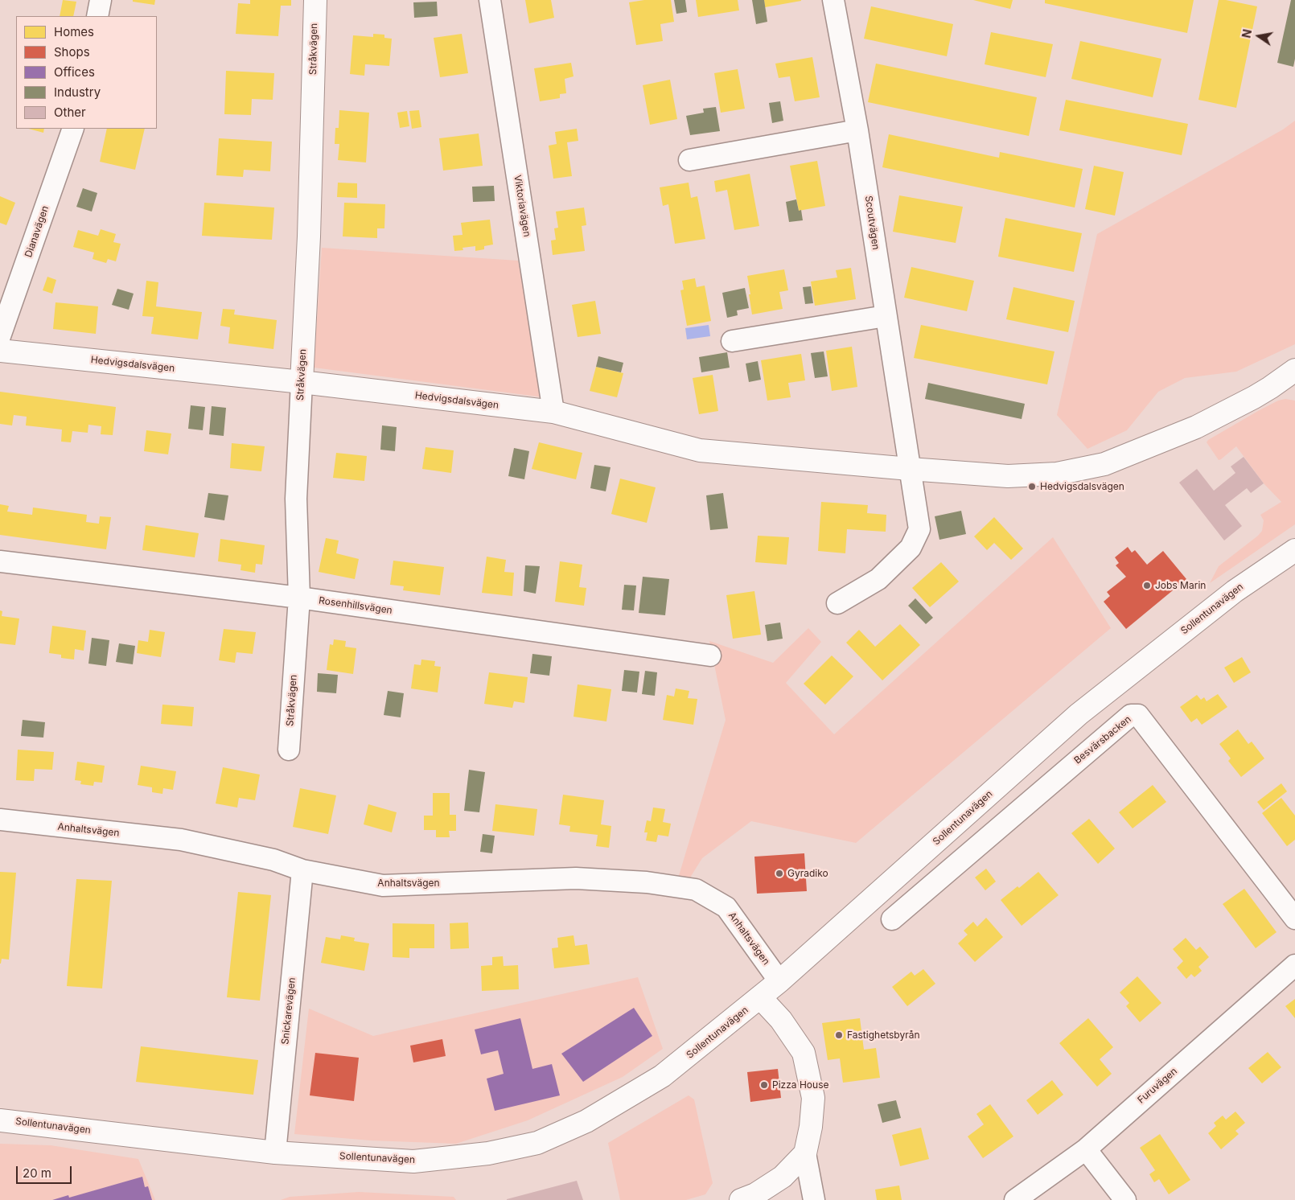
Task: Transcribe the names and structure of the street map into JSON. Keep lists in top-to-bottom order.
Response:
{
  "streets": {
    "street": [
      "Stråkvägen",
      "Viktoriavägen",
      "Scoutvägen",
      "Dianavägen",
      "Hedvigsdalsvägen",
      "Rosenhillsvägen",
      "Sollentunavägen",
      "Besvärsbacken",
      "Anhaltsvägen",
      "Snickarevägen",
      "Furuvägen"
    ]
  },
  "crossings": [
    ["Stråkvägen", "Hedvigsdalsvägen"],
    ["Stråkvägen", "Rosenhillsvägen"],
    ["Viktoriavägen", "Hedvigsdalsvägen"],
    ["Scoutvägen", "Hedvigsdalsvägen"],
    ["Sollentunavägen", "Anhaltsvägen"],
    ["Sollentunavägen", "Snickarevägen"],
    ["Anhaltsvägen", "Snickarevägen"]
  ],
  "places": [
    "Hedvigsdalsvägen",
    "Jobs Marin",
    "Gyradiko",
    "Fastighetsbyrån",
    "Pizza House"
  ],
  "legend": [
    "Homes",
    "Shops",
    "Offices",
    "Industry",
    "Other"
  ],
  "scale_bar": "20 m",
  "north": "left"
}
